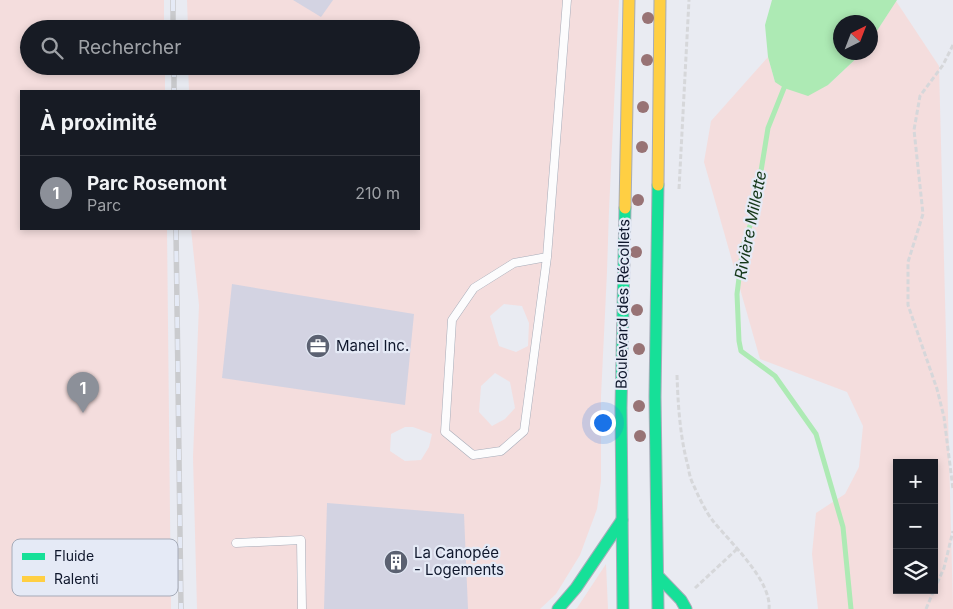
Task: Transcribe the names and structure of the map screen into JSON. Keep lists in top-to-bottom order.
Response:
{
  "streets": {
    "main road": ["Boulevard des Récollets"]
  },
  "water": ["Rivière Millette"],
  "places": {
    "office": ["Manel Inc."],
    "building": ["La Canopée - Logements"]
  },
  "legend": ["Fluide", "Ralenti"],
  "north": "top right",
  "page": {
    "search": "Rechercher",
    "heading": "À proximité",
    "list": [
      {
        "mark": "1",
        "name": "Parc Rosemont",
        "note": "Parc",
        "value": "210 m"
      }
    ],
    "pins": "1",
    "map_buttons": ["+", "−"]
  }
}
